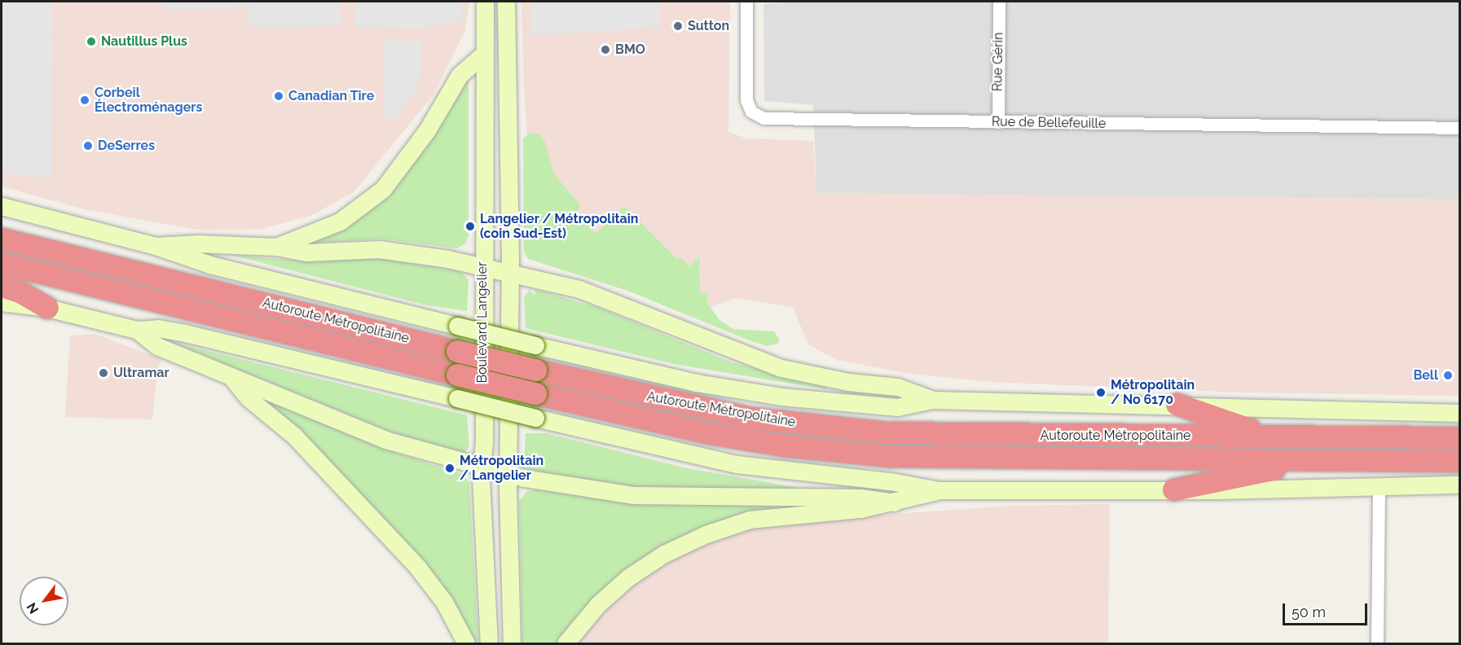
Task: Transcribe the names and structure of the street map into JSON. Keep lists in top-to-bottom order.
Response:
{
  "streets": {
    "highway": ["Autoroute Métropolitaine"],
    "main road": ["Boulevard Langelier"],
    "street": ["Rue Gérin", "Rue de Bellefeuille"]
  },
  "crossings": [
    ["Rue Gérin", "Rue de Bellefeuille"]
  ],
  "places": [
    "Sutton",
    "Nautillus Plus",
    "BMO",
    "Canadian Tire",
    "Corbeil Électroménagers",
    "DeSerres",
    "Langelier / Métropolitain (coin Sud-Est)",
    "Ultramar",
    "Bell",
    "Métropolitain / No 6170",
    "Métropolitain / Langelier"
  ],
  "scale_bar": "50 m",
  "north": "bottom left"
}
